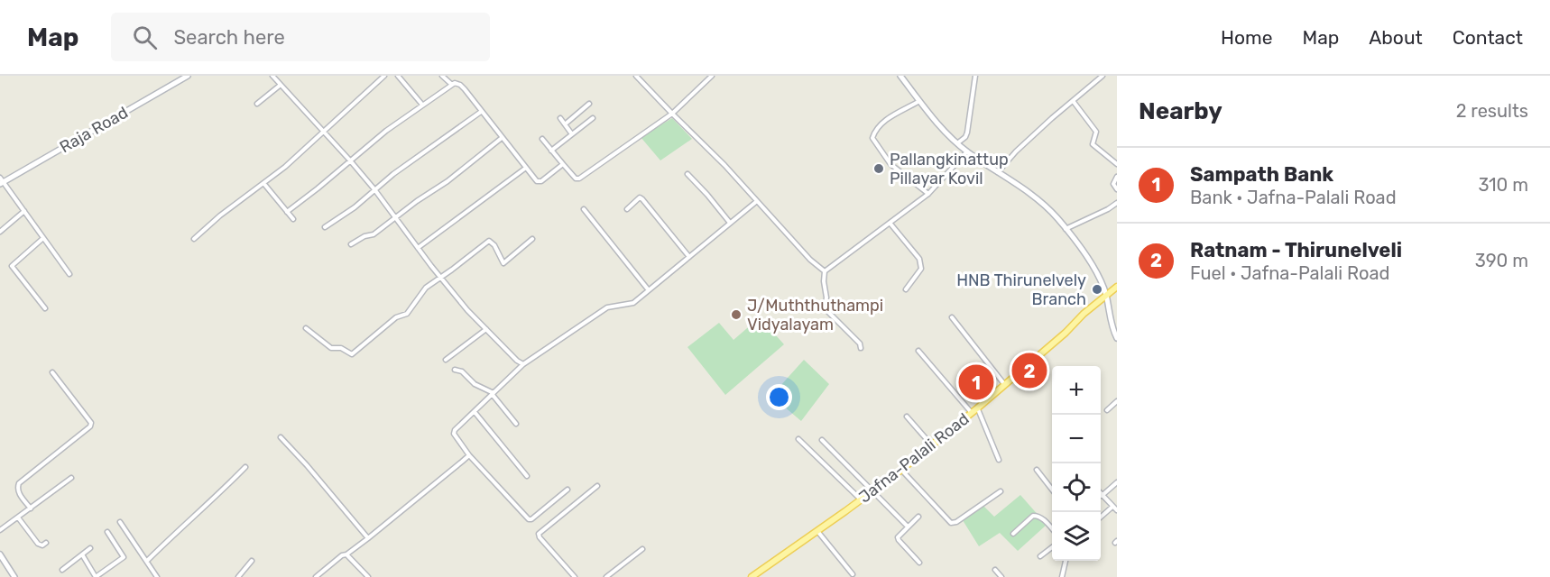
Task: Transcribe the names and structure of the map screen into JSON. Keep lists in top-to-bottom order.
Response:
{
  "streets": {
    "main road": ["Jafna-Palali Road"],
    "street": ["Raja Road"]
  },
  "places": ["Pallangkinattup Pillayar Kovil", "HNB Thirunelvely Branch", "J/Muththuthampi Vidyalayam"],
  "page": {
    "header": "Map",
    "search": "Search here",
    "nav": [
      "Home",
      "Map",
      "About",
      "Contact"
    ],
    "heading": ["Nearby", "2 results"],
    "list": [
      {
        "mark": "1",
        "name": "Sampath Bank",
        "note": "Bank · Jafna-Palali Road",
        "value": "310 m"
      },
      {
        "mark": "2",
        "name": "Ratnam - Thirunelveli",
        "note": "Fuel · Jafna-Palali Road",
        "value": "390 m"
      }
    ],
    "pins": ["2", "1"],
    "map_buttons": ["+", "−"]
  }
}
